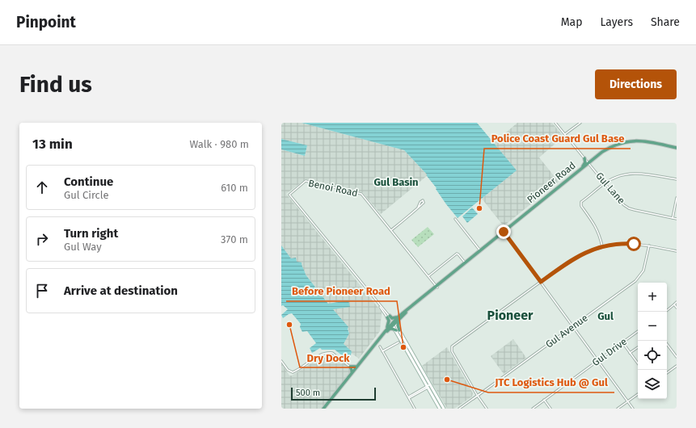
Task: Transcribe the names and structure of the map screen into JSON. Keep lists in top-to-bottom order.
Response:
{
  "streets": {
    "main road": ["Pioneer Road", "Benoi Road"],
    "street": ["Gul Lane", "Gul Avenue", "Gul Drive"]
  },
  "crossings": [
    ["Pioneer Road", "Benoi Road"],
    ["Pioneer Road", "Gul Lane"]
  ],
  "districts": ["Gul Basin", "Pioneer", "Gul"],
  "places": [
    "Police Coast Guard Gul Base",
    "Dry Dock",
    "Before Pioneer Road",
    "JTC Logistics Hub @ Gul"
  ],
  "scale_bar": "500 m",
  "page": {
    "header": "Pinpoint",
    "nav": ["Map", "Layers", "Share"],
    "buttons": "Directions",
    "title": "Find us",
    "heading": ["13 min", "Walk · 980 m"],
    "list": [
      ["Continue", "Gul Circle", "610 m"],
      ["Turn right", "Gul Way", "370 m"],
      "Arrive at destination"
    ],
    "map_buttons": ["+", "−"],
    "scale": "500 m"
  }
}
